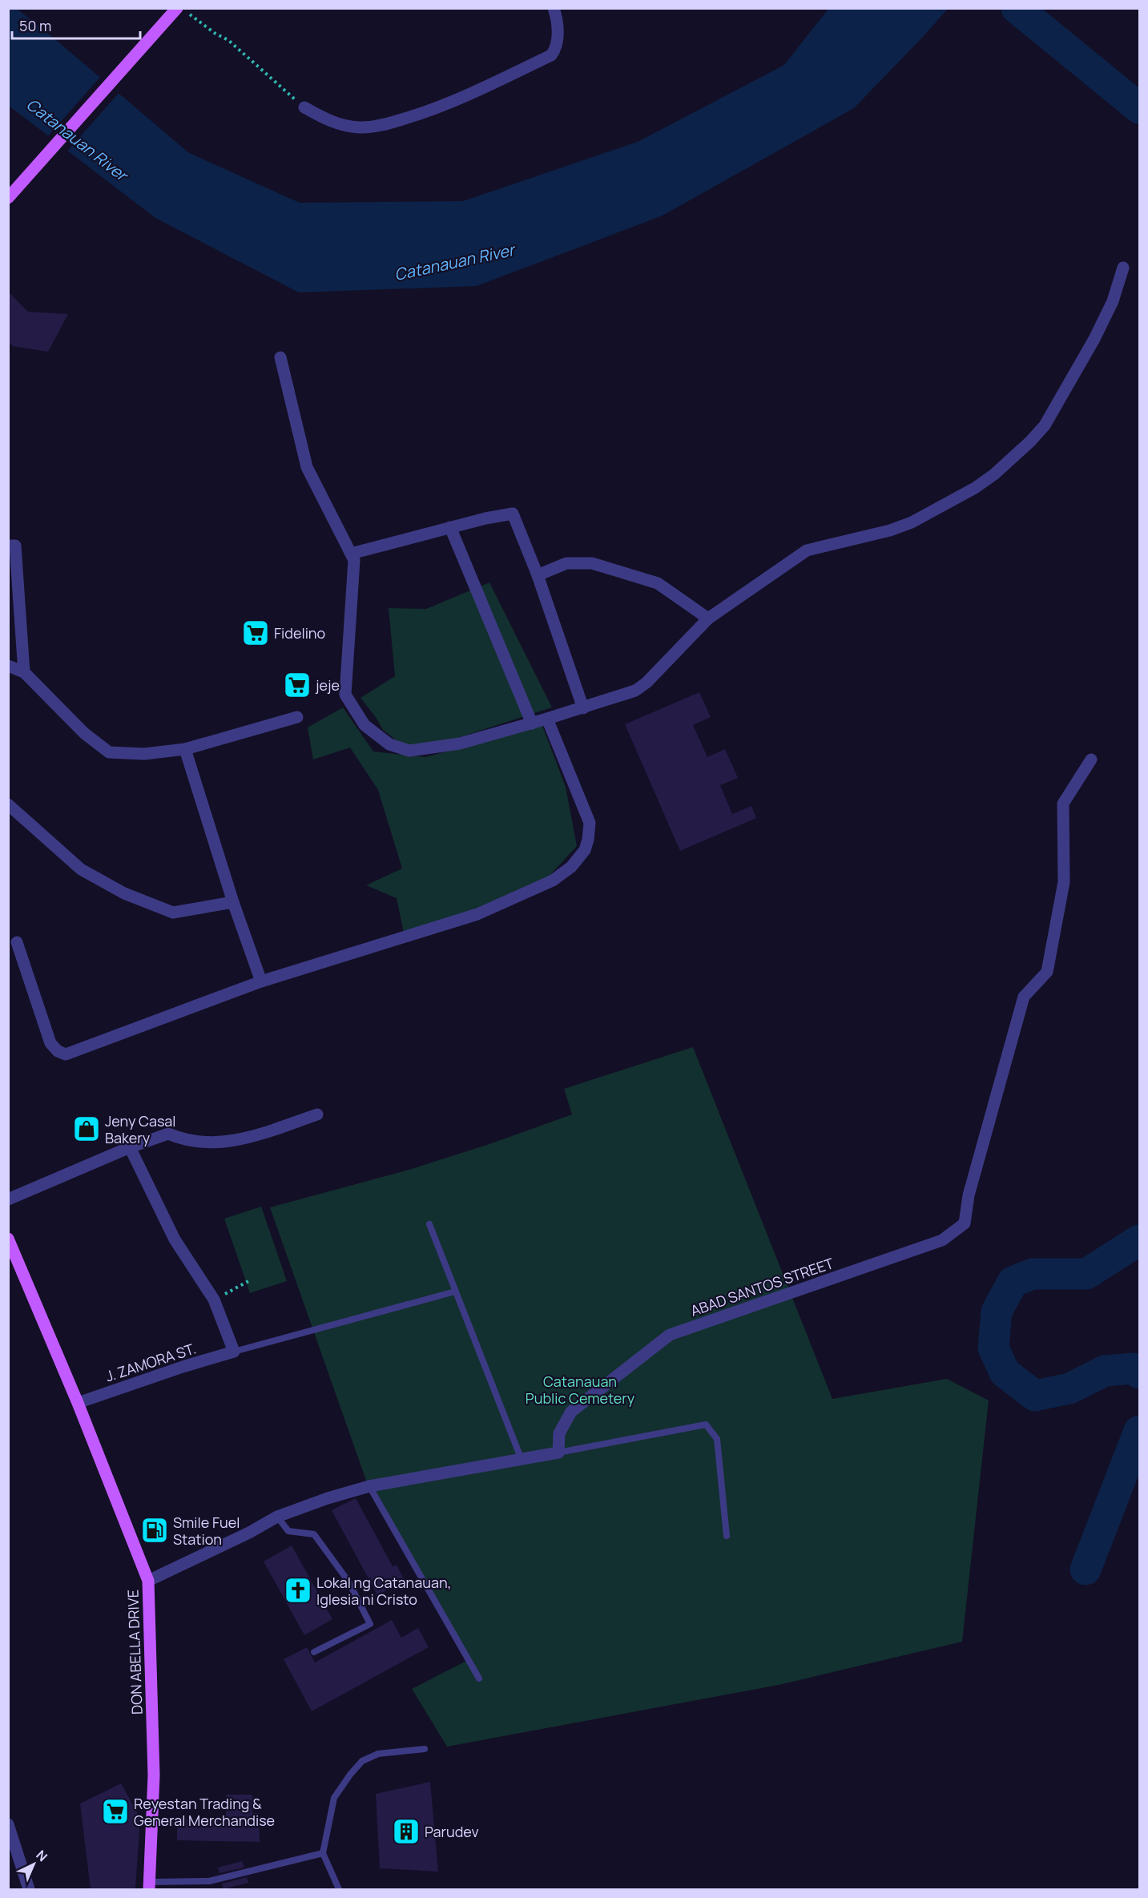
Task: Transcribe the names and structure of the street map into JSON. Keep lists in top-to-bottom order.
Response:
{
  "streets": {
    "main road": ["DON ABELLA DRIVE"],
    "street": ["ABAD SANTOS STREET", "J. ZAMORA ST."]
  },
  "crossings": [
    ["J. ZAMORA ST.", "DON ABELLA DRIVE"]
  ],
  "water": ["Catanauan River"],
  "parks": ["Catanauan Public Cemetery"],
  "places": {
    "supermarket": ["Fidelino", "jeje", "Reyestan Trading & General Merchandise"],
    "shop": ["Jeny Casal Bakery"],
    "fuel station": ["Smile Fuel Station"],
    "church": ["Lokal ng Catanauan, Iglesia ni Cristo"],
    "building": ["Parudev"]
  },
  "scale_bar": "50 m",
  "north": "top right"
}
